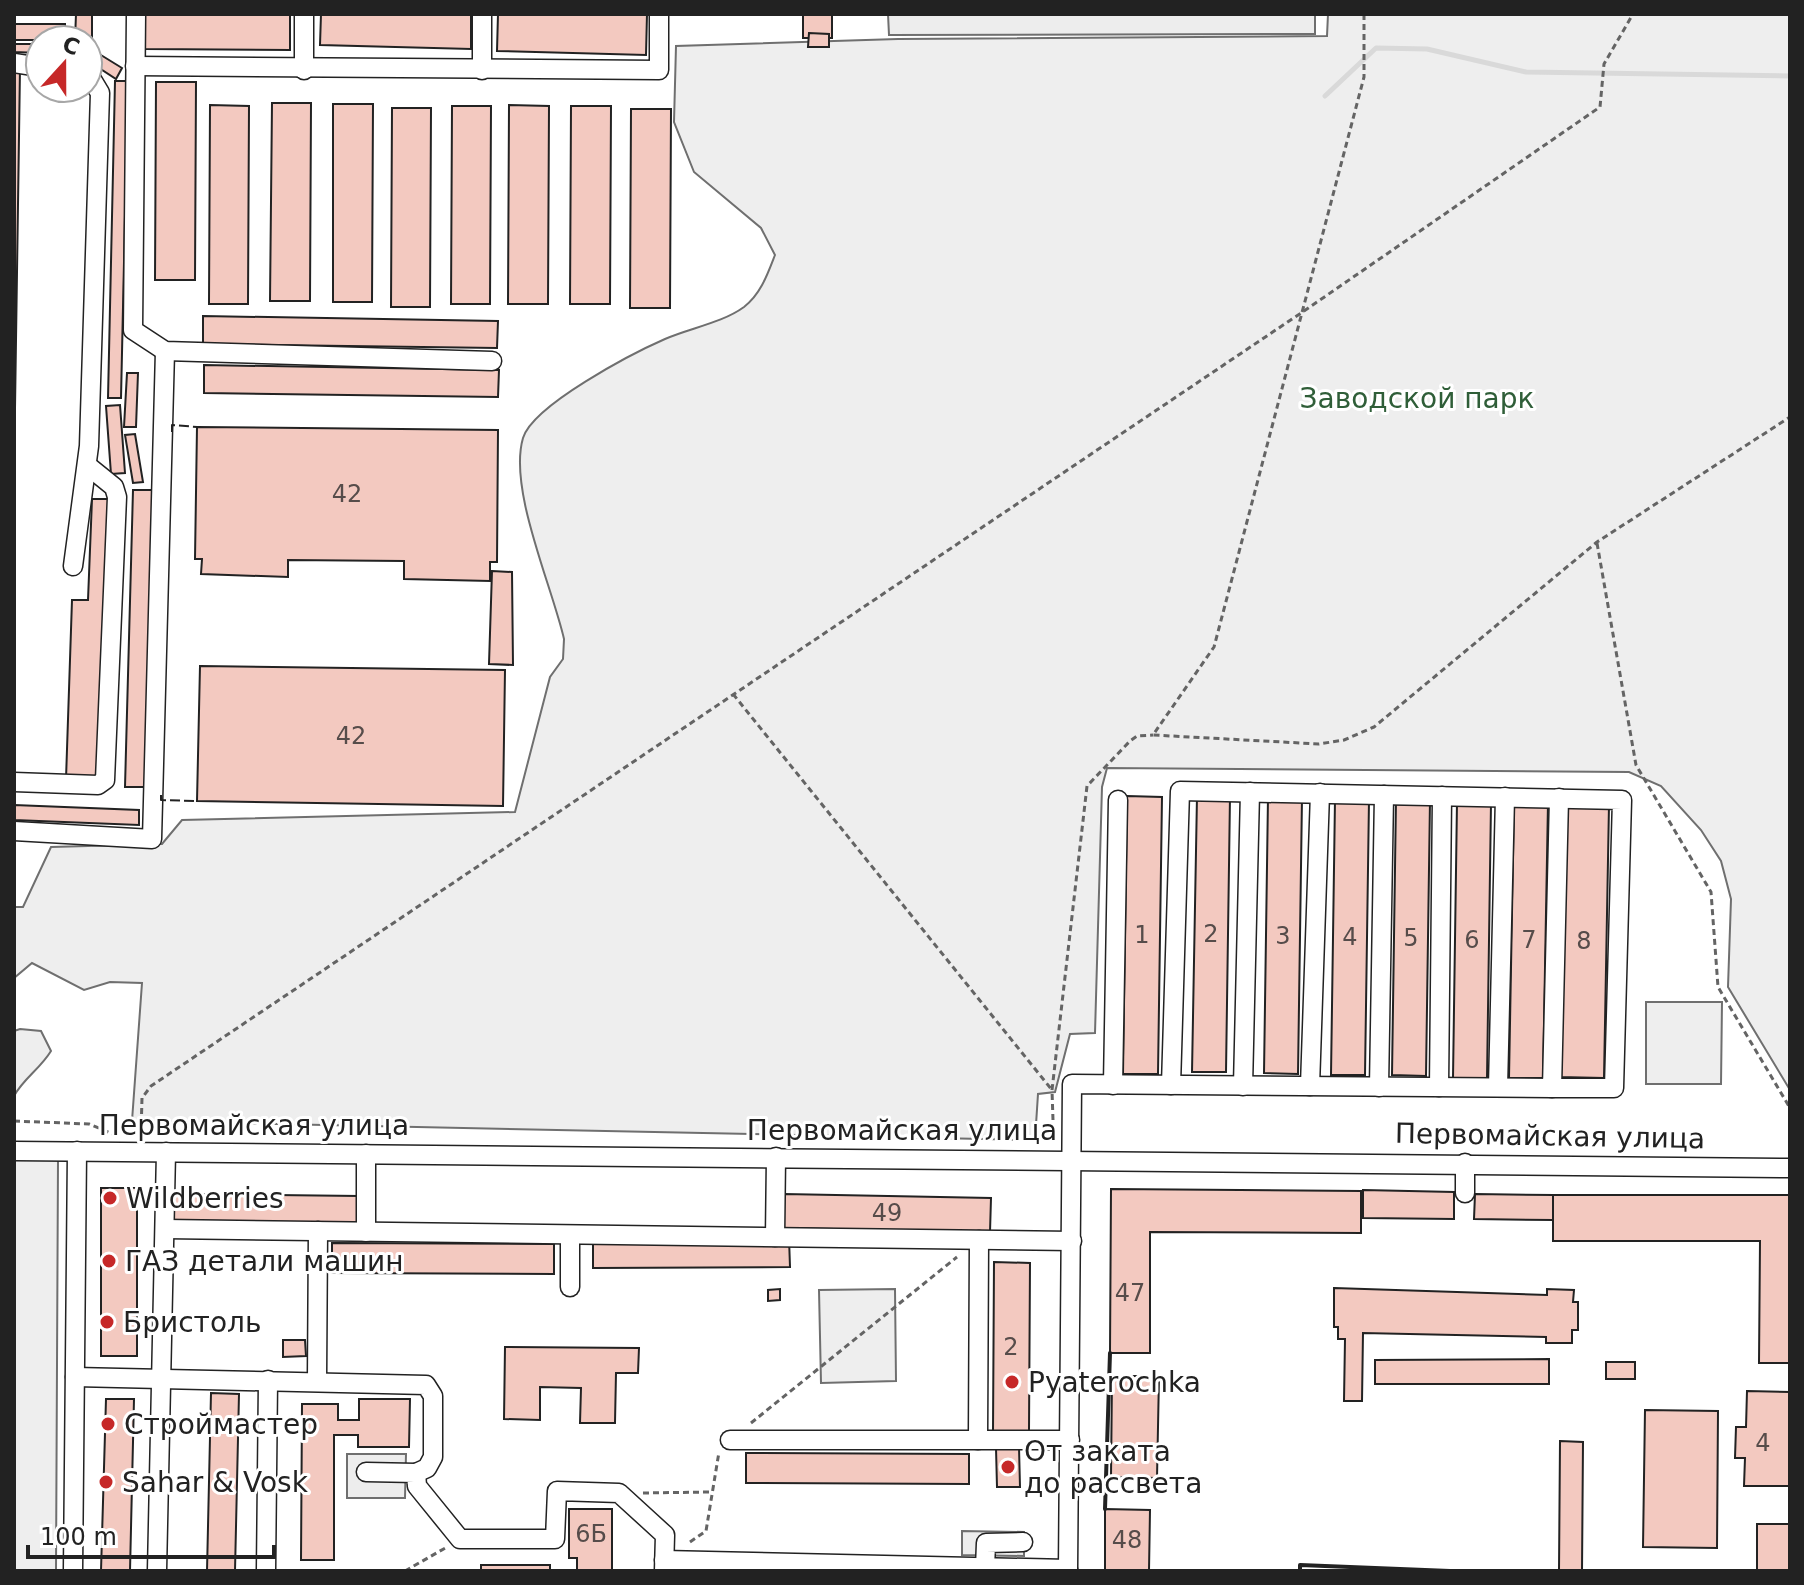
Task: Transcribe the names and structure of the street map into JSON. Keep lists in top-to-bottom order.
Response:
{
  "streets": {
    "street": ["Первомайская улица"]
  },
  "parks": ["Заводской парк"],
  "places": [
    "Wildberries",
    "ГАЗ детали машин",
    "Бристоль",
    "Pyaterochka",
    "Строймастер",
    "От заката до рассвета",
    "Sahar & Vosk"
  ],
  "house_numbers": [
    "42",
    "42",
    "2",
    "1",
    "3",
    "4",
    "5",
    "6",
    "7",
    "8",
    "49",
    "47",
    "2",
    "4",
    "6Б",
    "48"
  ],
  "scale_bar": "100 m",
  "north": "top"
}
